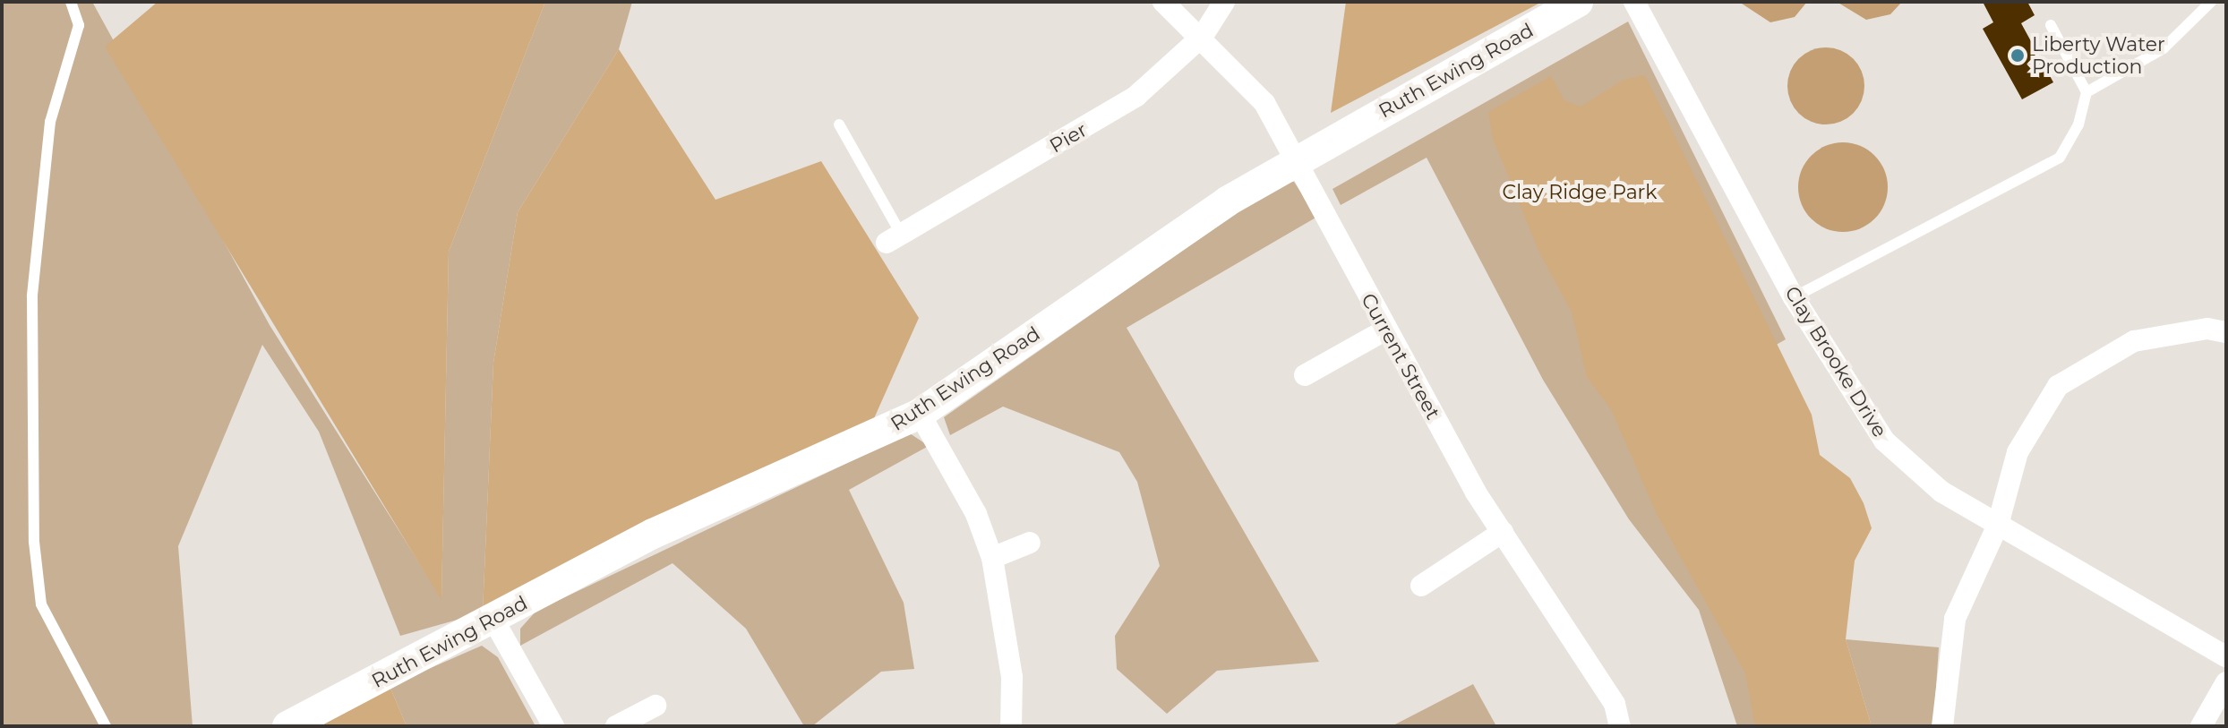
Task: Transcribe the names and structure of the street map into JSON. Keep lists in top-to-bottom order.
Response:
{
  "streets": {
    "street": [
      "Ruth Ewing Road",
      "Pier",
      "Current Street",
      "Clay Brooke Drive"
    ]
  },
  "crossings": [
    ["Ruth Ewing Road", "Current Street"],
    ["Pier", "Current Street"]
  ],
  "parks": ["Clay Ridge Park"],
  "places": ["Liberty Water Production"]
}
